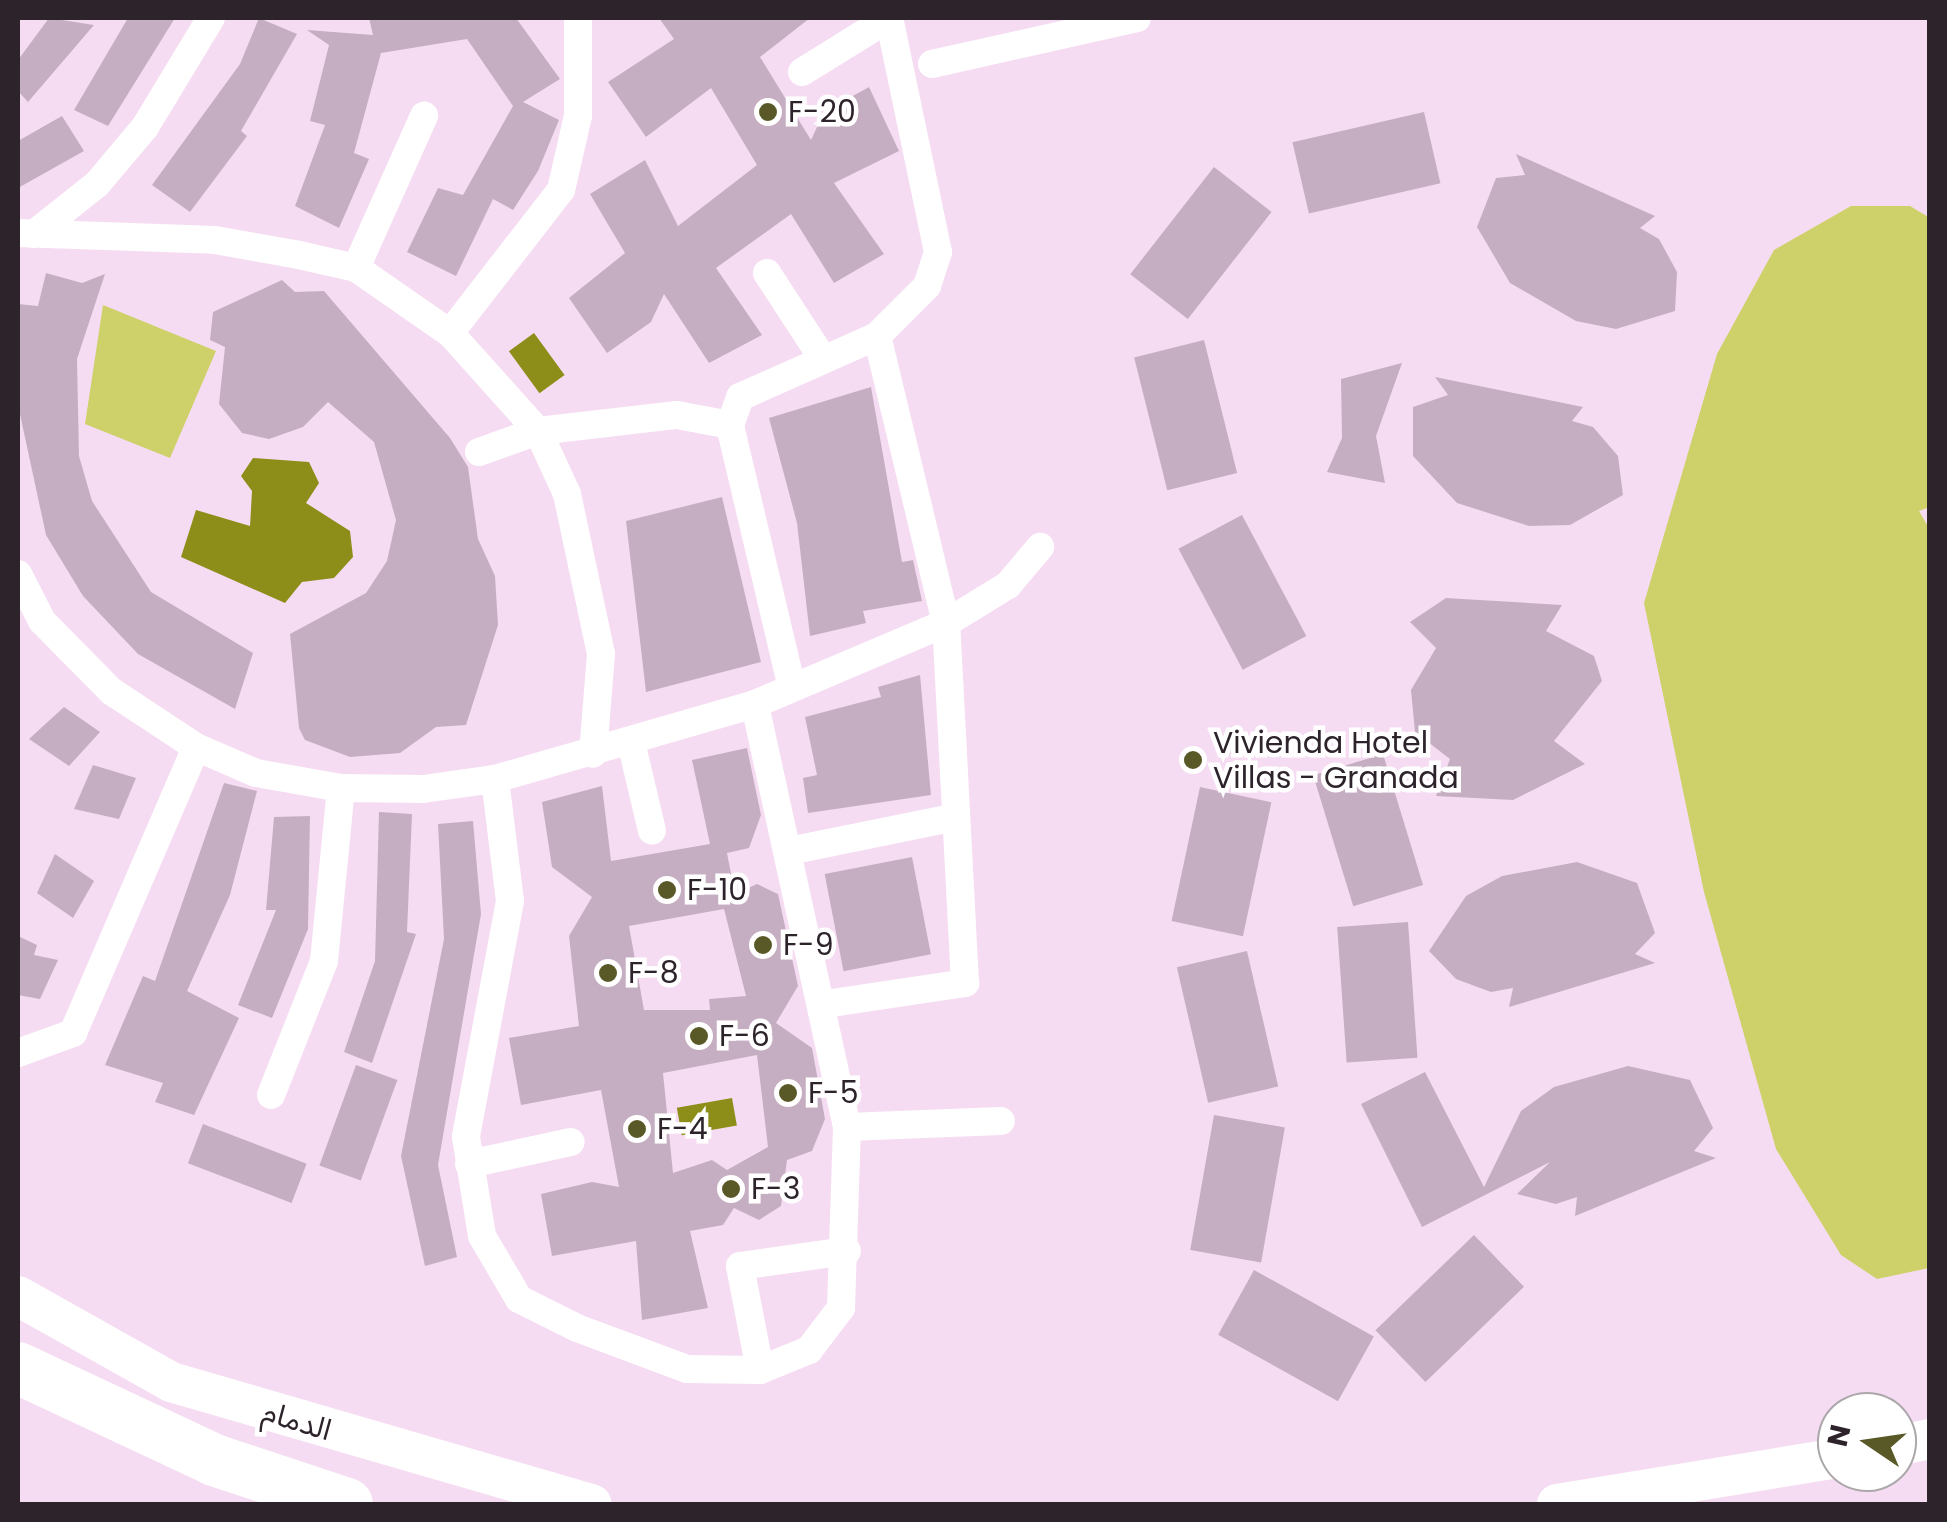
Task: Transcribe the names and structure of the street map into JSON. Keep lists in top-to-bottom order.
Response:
{
  "streets": {
    "street": ["الدمام"]
  },
  "places": [
    "F-20",
    "Vivienda Hotel Villas - Granada",
    "F-10",
    "F-9",
    "F-8",
    "F-6",
    "F-5",
    "F-4",
    "F-3"
  ],
  "north": "left"
}
